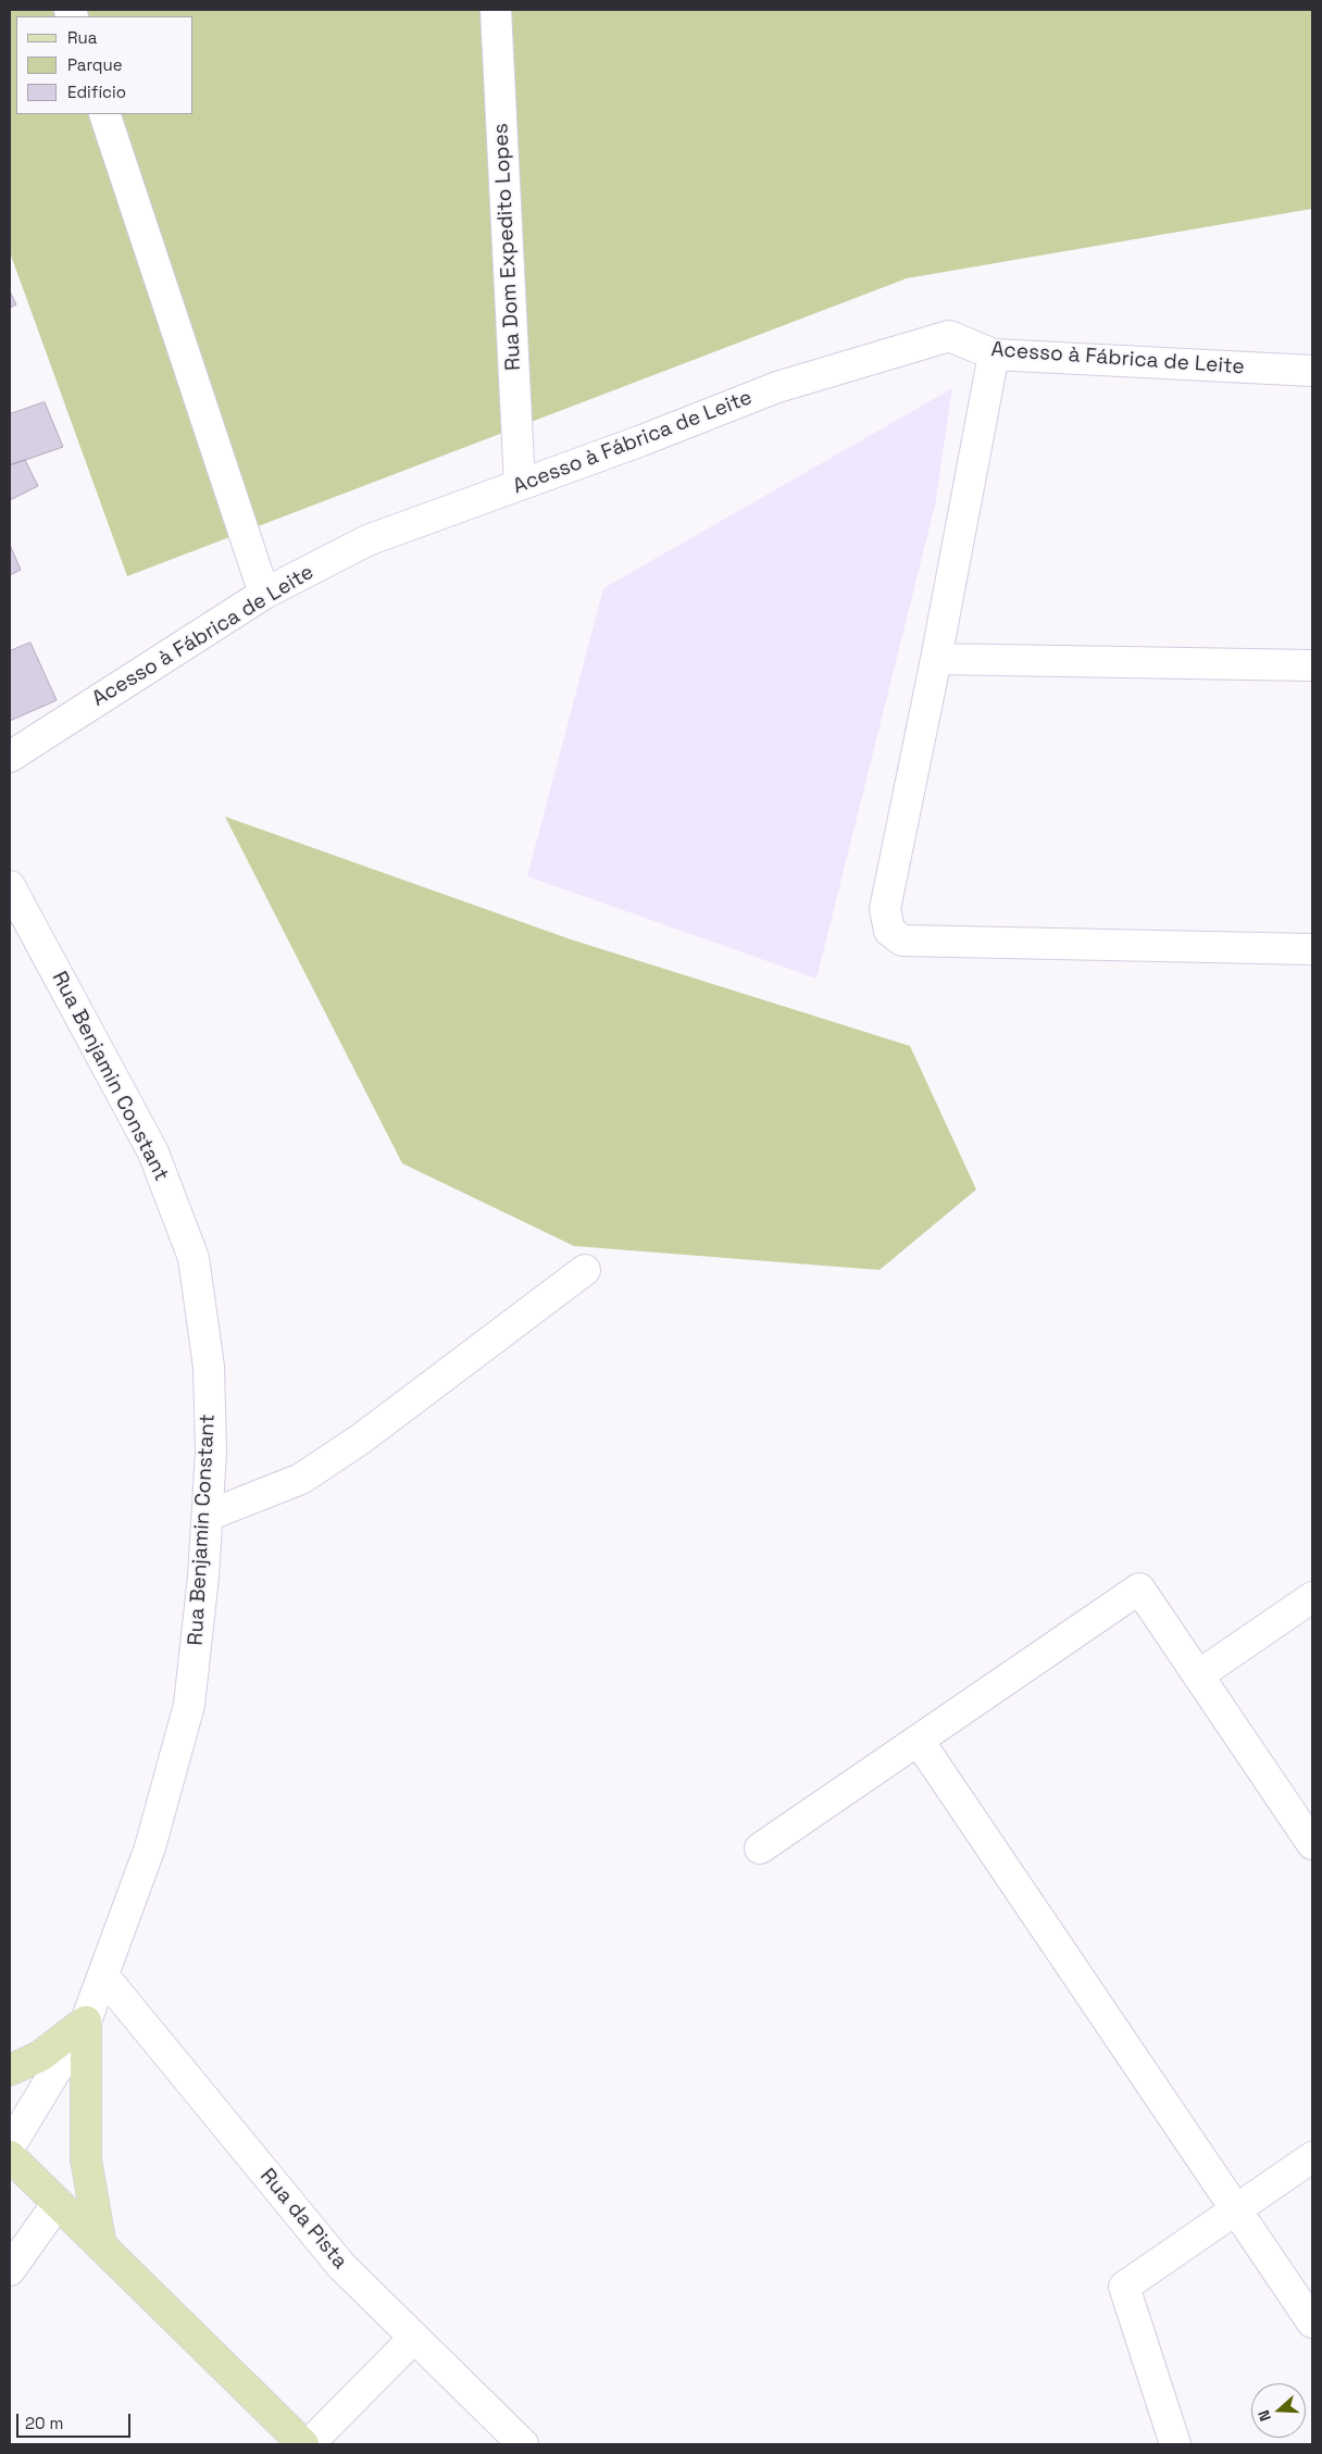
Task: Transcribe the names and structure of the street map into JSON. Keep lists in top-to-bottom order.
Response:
{
  "streets": {
    "street": [
      "Rua Dom Expedito Lopes",
      "Acesso à Fábrica de Leite",
      "Rua Benjamin Constant",
      "Rua da Pista"
    ]
  },
  "crossings": [
    ["Rua Dom Expedito Lopes", "Acesso à Fábrica de Leite"],
    ["Rua Benjamin Constant", "Rua da Pista"]
  ],
  "legend": ["Rua", "Parque", "Edifício"],
  "scale_bar": "20 m",
  "north": "left"
}
